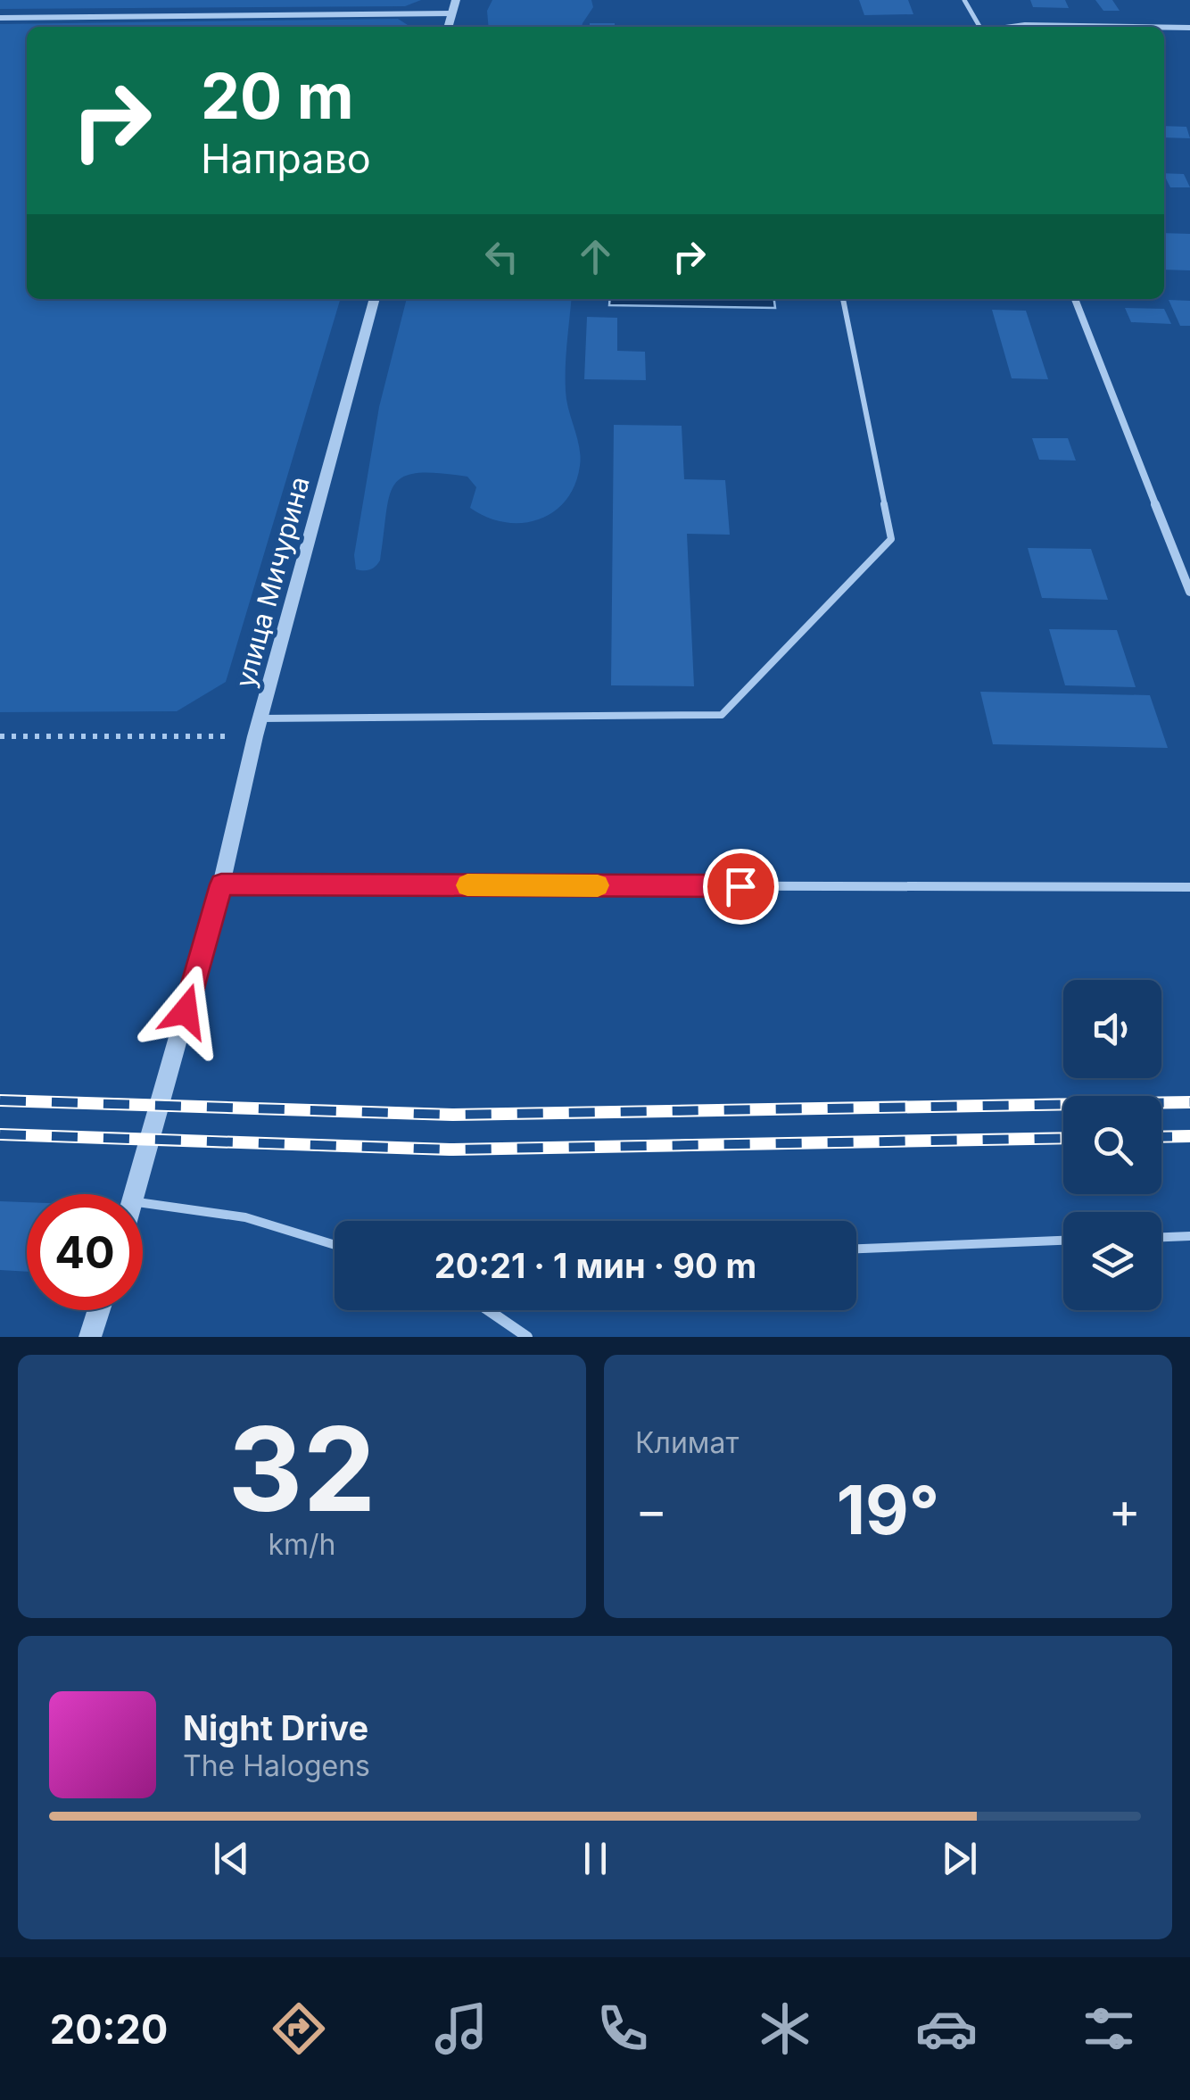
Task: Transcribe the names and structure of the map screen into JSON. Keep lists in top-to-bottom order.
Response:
{
  "streets": {
    "street": ["улица Мичурина"]
  },
  "page": {
    "turn": ["20 m", "Направо"],
    "limit": "40",
    "trip": "20:21 · 1 мин · 90 m",
    "tile": [
      ["32", "km/h"],
      "Климат"
    ],
    "heat": ["−", "19°", "+"],
    "song": ["Night Drive", "The Halogens"],
    "tabs": "20:20"
  }
}
